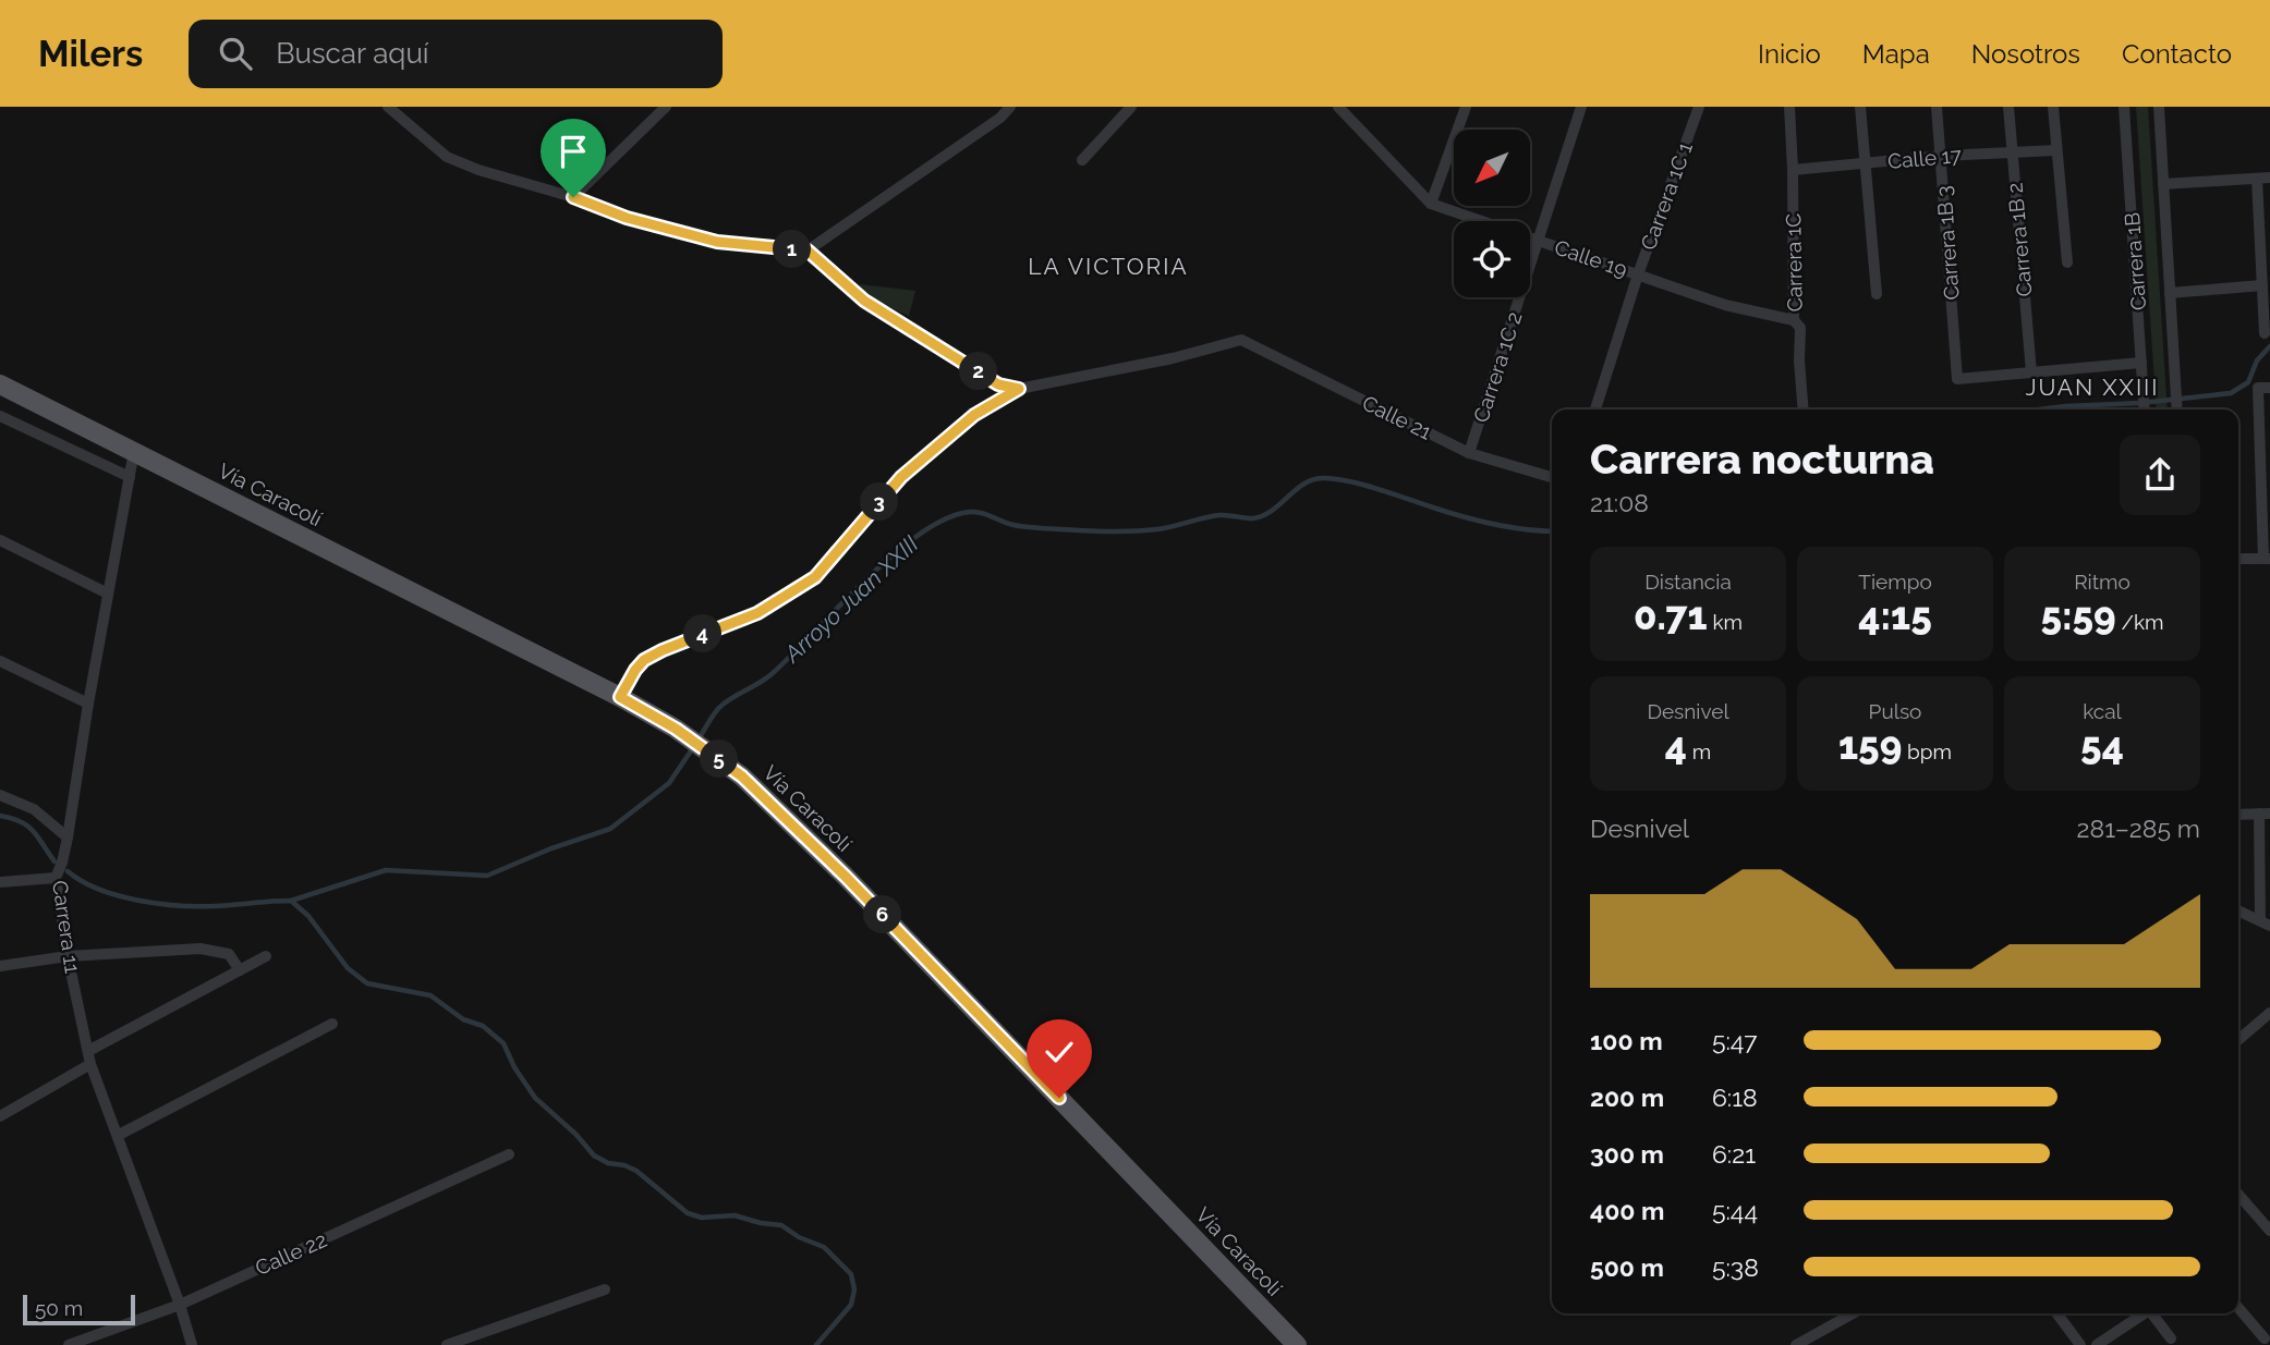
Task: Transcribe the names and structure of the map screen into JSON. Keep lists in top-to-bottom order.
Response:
{
  "streets": {
    "main road": ["Vía Caracolí"],
    "street": [
      "Calle 17",
      "Carrera 1C 1",
      "Carrera 1B 2",
      "Carrera 1B 3",
      "Calle 19",
      "Carrera 1B",
      "Carrera 1C",
      "Carrera 1C 2",
      "Calle 21",
      "Carrera 11",
      "Calle 22"
    ]
  },
  "crossings": [
    ["Calle 17", "Carrera 1B 2"],
    ["Calle 17", "Carrera 1B 3"],
    ["Calle 17", "Carrera 1C"],
    ["Carrera 1C 1", "Calle 19"],
    ["Carrera 1B 2", "Carrera 1B 3"],
    ["Calle 19", "Carrera 1C"],
    ["Calle 19", "Carrera 1C 2"],
    ["Carrera 1C 2", "Calle 21"],
    ["Vía Caracolí", "Carrera 11"],
    ["Carrera 11", "Calle 22"]
  ],
  "districts": ["LA VICTORIA", "JUAN XXIII"],
  "water": ["Arroyo Juan XXIII"],
  "scale_bar": "50 m",
  "north": "bottom left",
  "page": {
    "header": "Milers",
    "search": "Buscar aquí",
    "nav": [
      "Inicio",
      "Mapa",
      "Nosotros",
      "Contacto"
    ],
    "pins": [
      "1",
      "2",
      "3",
      "4",
      "5",
      "6"
    ],
    "heading": ["Carrera nocturna", "21:08"],
    "stats": [
      ["Distancia", "0.71 km"],
      ["Tiempo", "4:15"],
      ["Ritmo", "5:59 /km"],
      ["Desnivel", "4 m"],
      ["Pulso", "159 bpm"],
      ["kcal", "54"]
    ],
    "chart": ["Desnivel", "281–285 m"],
    "list": [
      {
        "name": "100 m",
        "note": "5:47"
      },
      {
        "name": "200 m",
        "note": "6:18"
      },
      {
        "name": "300 m",
        "note": "6:21"
      },
      {
        "name": "400 m",
        "note": "5:44"
      },
      {
        "name": "500 m",
        "note": "5:38"
      }
    ],
    "scale": "50 m"
  }
}
